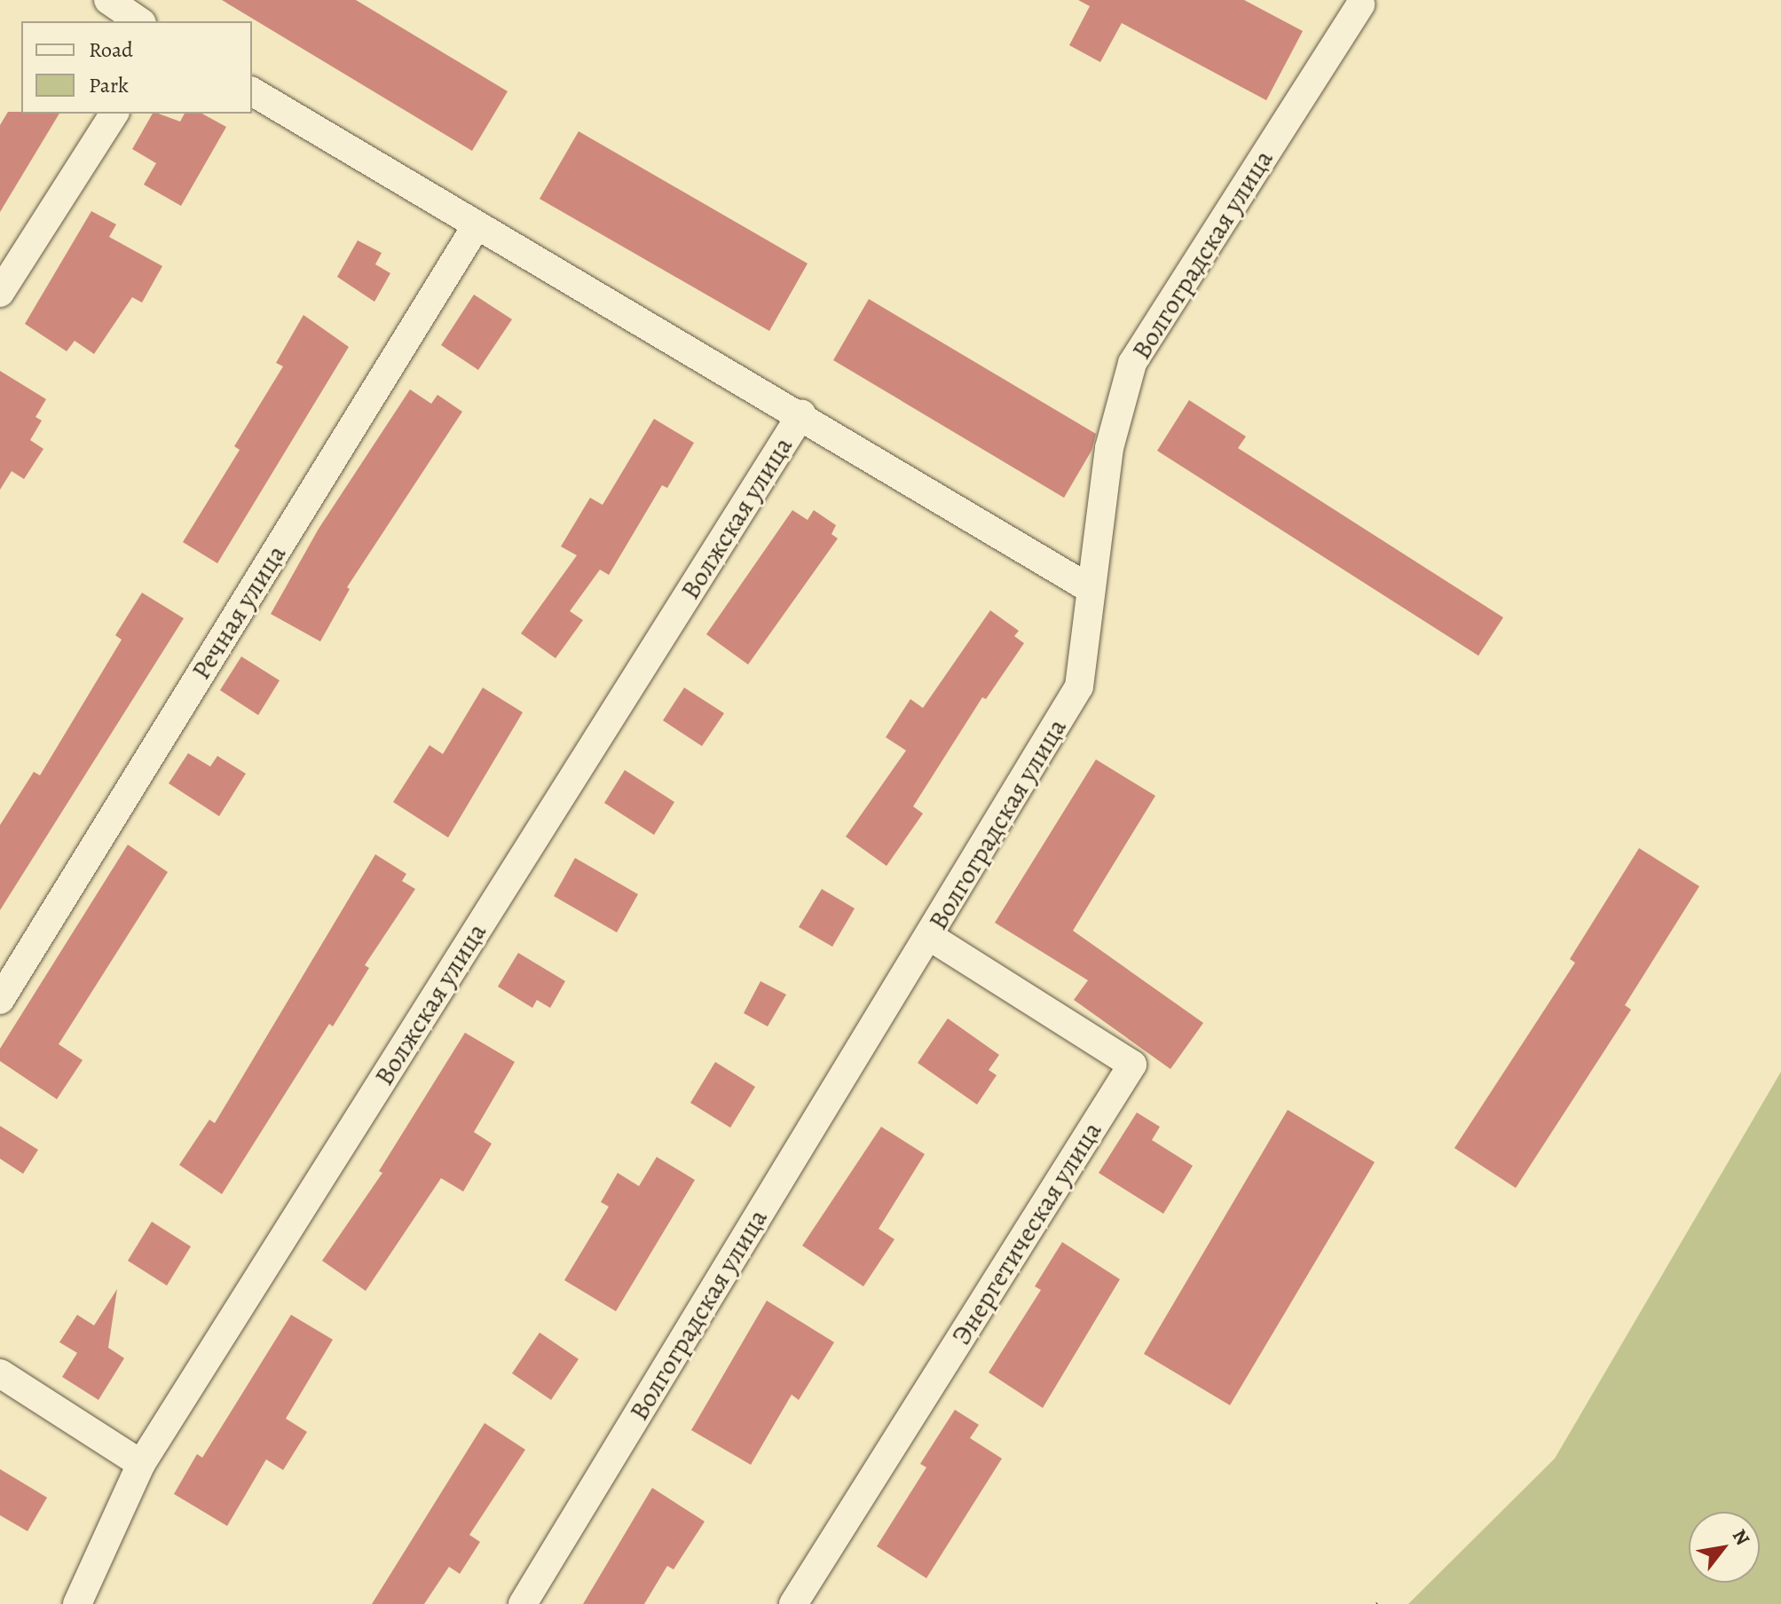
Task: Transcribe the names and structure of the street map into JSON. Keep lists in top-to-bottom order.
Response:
{
  "streets": {
    "street": [
      "Волгоградская улица",
      "Волжская улица",
      "Речная улица",
      "Энергетическая улица"
    ]
  },
  "crossings": [
    ["Волгоградская улица", "Волжская улица"],
    ["Волгоградская улица", "Энергетическая улица"],
    ["Волжская улица", "Речная улица"]
  ],
  "legend": ["Road", "Park"],
  "north": "top right"
}
